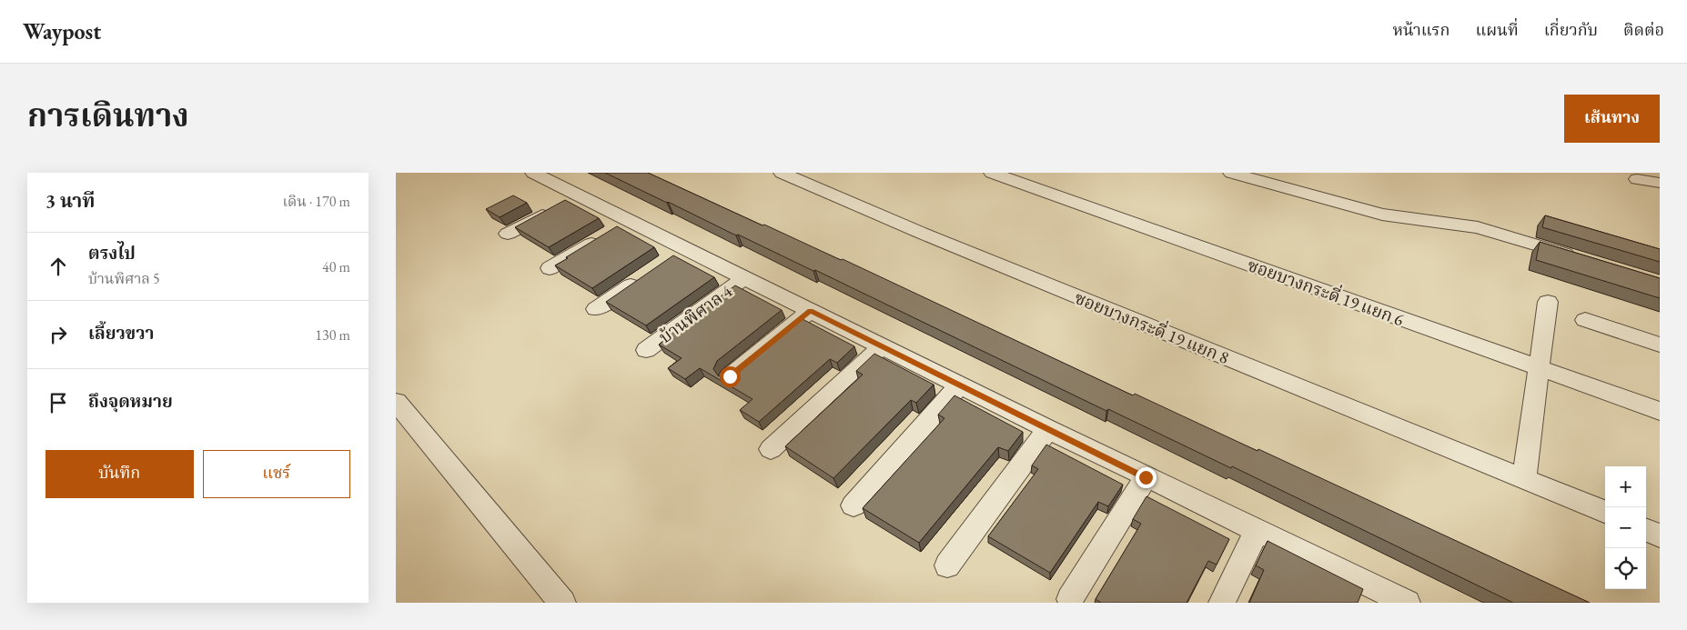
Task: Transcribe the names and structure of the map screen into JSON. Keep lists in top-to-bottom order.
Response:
{
  "streets": {
    "street": ["ซอยบางกระดี่ 19 แยก 6", "บ้านพิศาล 4", "ซอยบางกระดี่ 19 แยก 8"]
  },
  "page": {
    "header": "Waypost",
    "nav": [
      "หน้าแรก",
      "แผนที่",
      "เกี่ยวกับ",
      "ติดต่อ"
    ],
    "title": "การเดินทาง",
    "buttons": [
      "เส้นทาง",
      ["บันทึก", "แชร์"]
    ],
    "heading": ["3 นาที", "เดิน · 170 m"],
    "list": [
      ["ตรงไป", "บ้านพิศาล 5", "40 m"],
      ["เลี้ยวขวา", "130 m"],
      "ถึงจุดหมาย"
    ],
    "map_buttons": ["+", "−"]
  }
}
